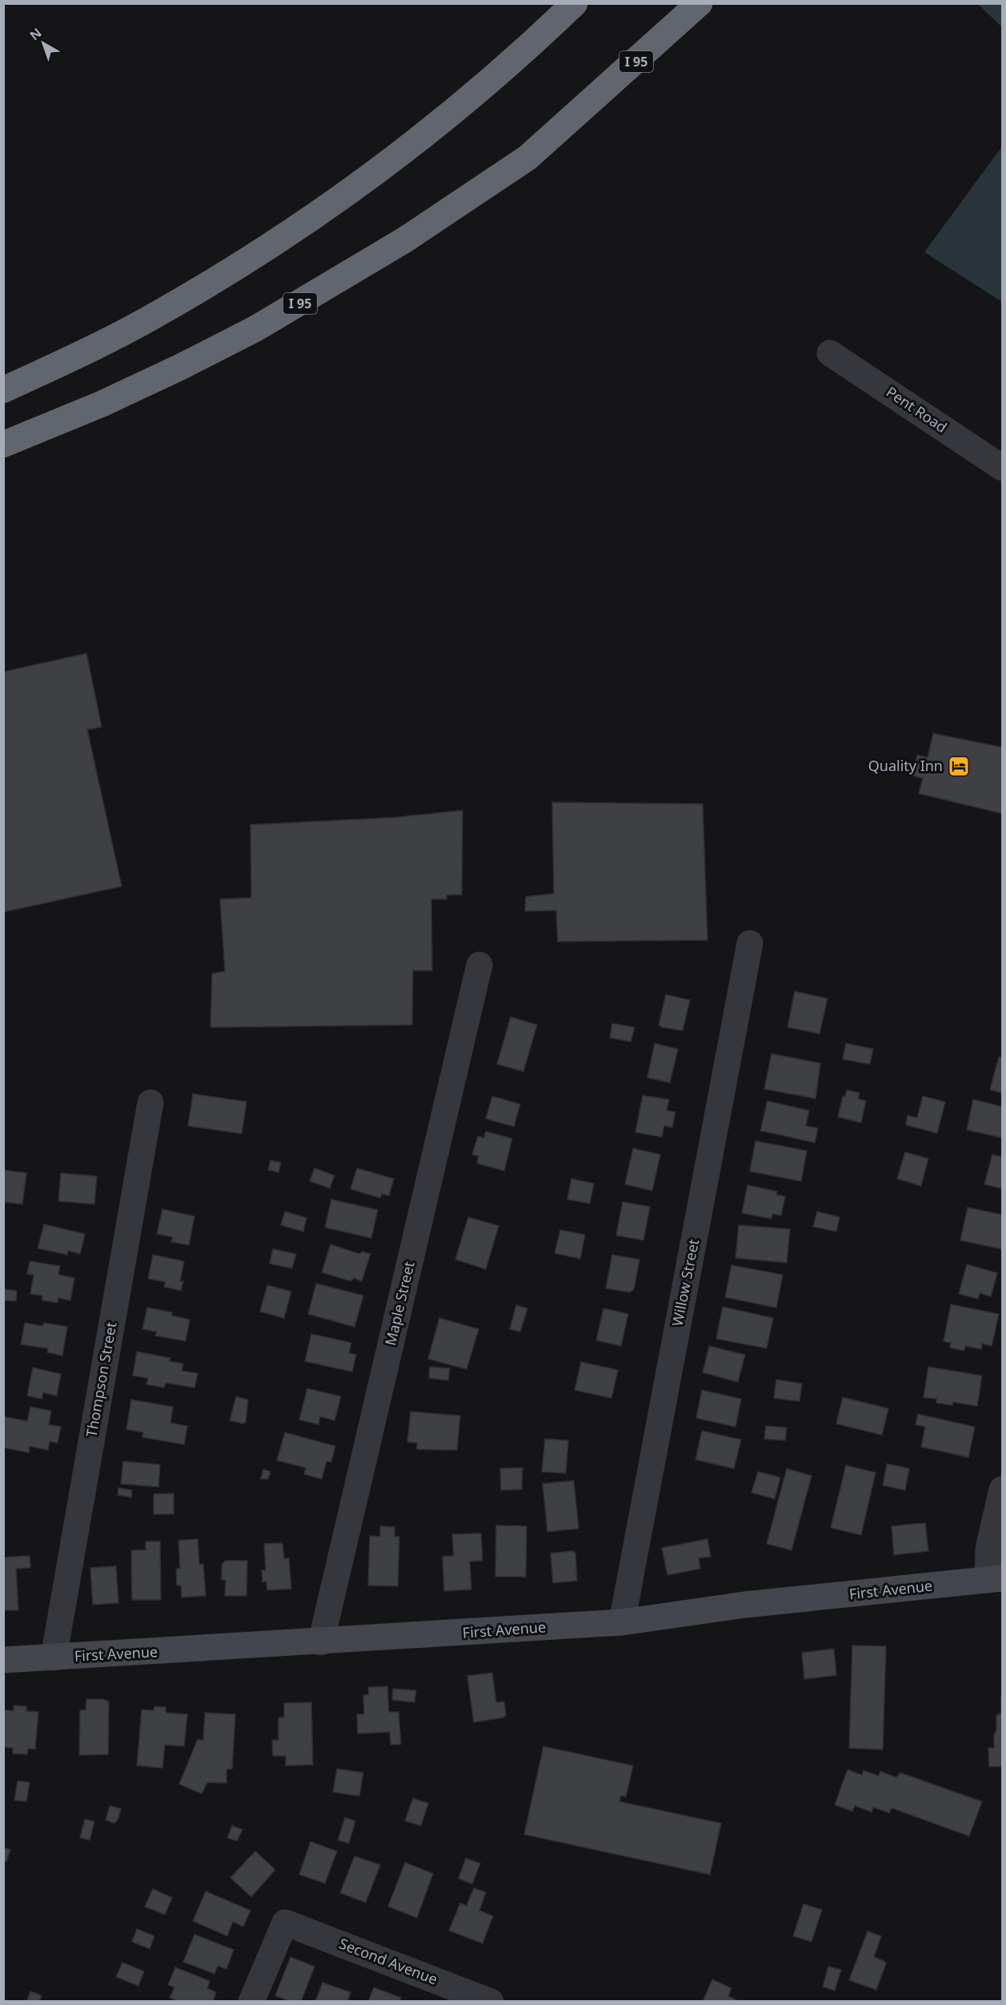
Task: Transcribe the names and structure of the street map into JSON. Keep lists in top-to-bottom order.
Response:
{
  "streets": {
    "highway": ["I 95"],
    "main road": ["First Avenue"],
    "street": [
      "Pent Road",
      "Willow Street",
      "Maple Street",
      "Thompson Street",
      "Second Avenue"
    ]
  },
  "crossings": [
    ["Willow Street", "First Avenue"],
    ["Maple Street", "First Avenue"],
    ["Thompson Street", "First Avenue"]
  ],
  "places": {
    "hotel": ["Quality Inn"]
  },
  "north": "top left"
}
